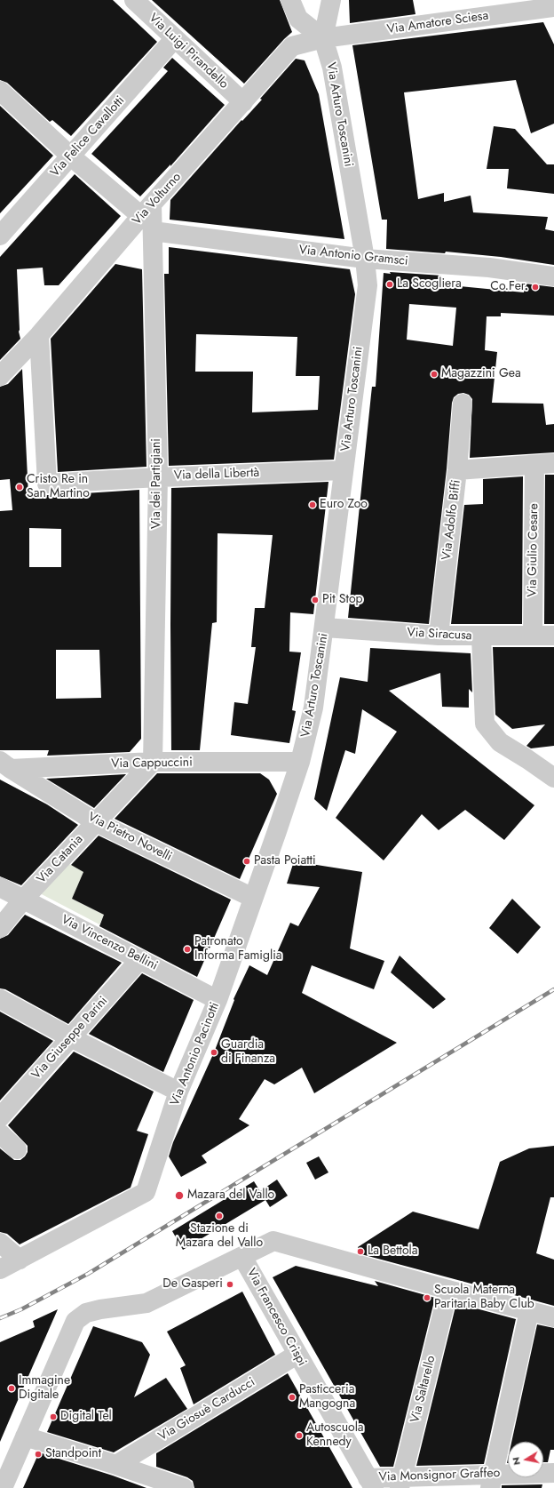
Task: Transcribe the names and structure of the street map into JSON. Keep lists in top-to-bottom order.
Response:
{
  "streets": {
    "street": [
      "Via Amatore Sciesa",
      "Via Luigi Pirandello",
      "Via Arturo Toscanini",
      "Via Felice Cavallotti",
      "Via Volturno",
      "Via Antonio Gramsci",
      "Via della Libertà",
      "Via dei Partigiani",
      "Via Adolfo Biffi",
      "Via Giulio Cesare",
      "Via Siracusa",
      "Via Cappuccini",
      "Via Pietro Novelli",
      "Via Catania",
      "Via Vincenzo Bellini",
      "Via Giuseppe Parini",
      "Via Antonio Pacinotti",
      "Via Francesco Crispi",
      "Via Saltarello",
      "Via Giosuè Carducci",
      "Via Monsignor Graffeo"
    ]
  },
  "crossings": [
    ["Via Amatore Sciesa", "Via Arturo Toscanini"],
    ["Via Amatore Sciesa", "Via Volturno"],
    ["Via Luigi Pirandello", "Via Felice Cavallotti"],
    ["Via Luigi Pirandello", "Via Volturno"],
    ["Via Arturo Toscanini", "Via Volturno"],
    ["Via Arturo Toscanini", "Via Antonio Gramsci"],
    ["Via Arturo Toscanini", "Via della Libertà"],
    ["Via Arturo Toscanini", "Via Siracusa"],
    ["Via Arturo Toscanini", "Via Cappuccini"],
    ["Via Arturo Toscanini", "Via Antonio Pacinotti"],
    ["Via Volturno", "Via della Libertà"],
    ["Via Volturno", "Via dei Partigiani"],
    ["Via Antonio Gramsci", "Via dei Partigiani"],
    ["Via della Libertà", "Via dei Partigiani"],
    ["Via dei Partigiani", "Via Cappuccini"],
    ["Via dei Partigiani", "Via Catania"],
    ["Via Adolfo Biffi", "Via Siracusa"],
    ["Via Giulio Cesare", "Via Siracusa"],
    ["Via Cappuccini", "Via Pietro Novelli"],
    ["Via Cappuccini", "Via Catania"],
    ["Via Cappuccini", "Via Antonio Pacinotti"],
    ["Via Pietro Novelli", "Via Catania"],
    ["Via Pietro Novelli", "Via Antonio Pacinotti"],
    ["Via Catania", "Via Vincenzo Bellini"],
    ["Via Vincenzo Bellini", "Via Giuseppe Parini"],
    ["Via Vincenzo Bellini", "Via Antonio Pacinotti"],
    ["Via Francesco Crispi", "Via Giosuè Carducci"],
    ["Via Francesco Crispi", "Via Monsignor Graffeo"],
    ["Via Saltarello", "Via Monsignor Graffeo"]
  ],
  "places": [
    "La Scogliera",
    "Co.Fer.",
    "Magazzini Gea",
    "Cristo Re in San Martino",
    "Euro Zoo",
    "Pit Stop",
    "Pasta Poiatti",
    "Patronato Informa Famiglia",
    "Guardia di Finanza",
    "Mazara del Vallo",
    "Stazione di Mazara del Vallo",
    "La Bettola",
    "De Gasperi",
    "Scuola Materna Paritaria Baby Club",
    "Immagine Digitale",
    "Pasticceria Mangogna",
    "Digital Tel",
    "Autoscuola Kennedy",
    "Standpoint"
  ],
  "north": "left"
}
